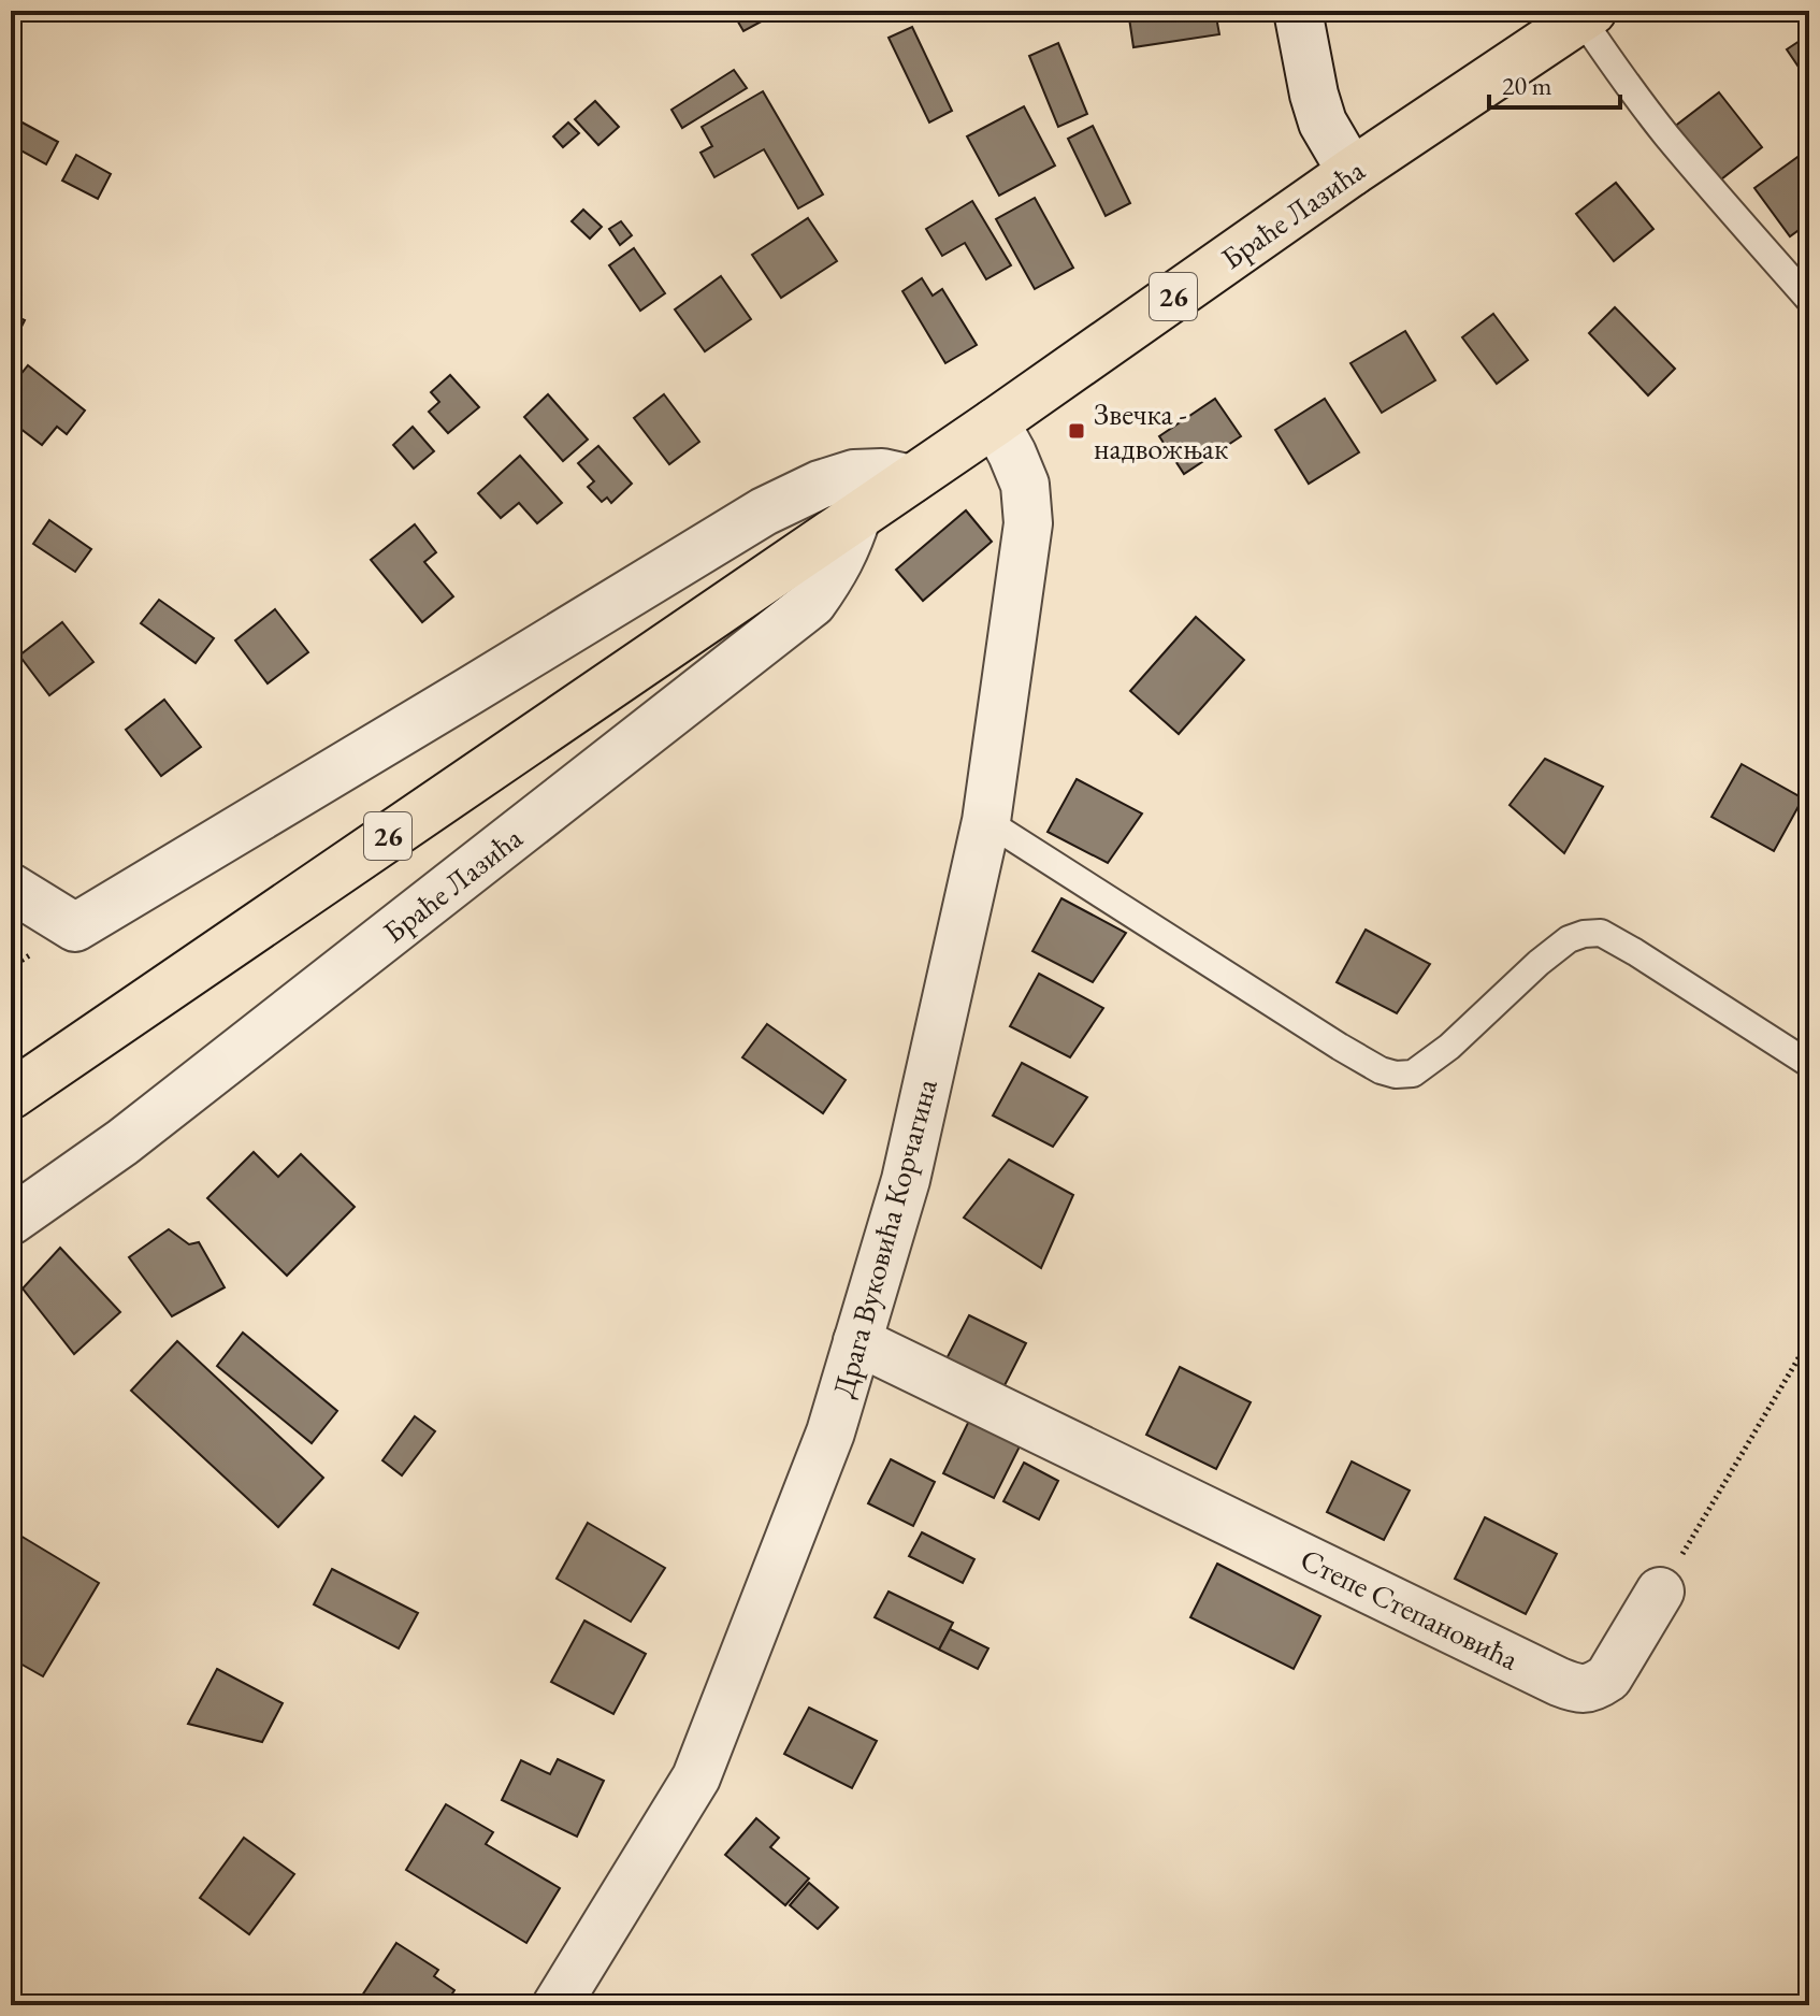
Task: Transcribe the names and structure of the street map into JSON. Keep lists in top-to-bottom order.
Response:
{
  "streets": {
    "main road": ["Браће Лазића", "26"],
    "street": ["Драга Вуковића Корчагина", "Степе Степановића"]
  },
  "crossings": [
    ["Браће Лазића", "Драга Вуковића Корчагина"],
    ["Драга Вуковића Корчагина", "Степе Степановића"]
  ],
  "places": {
    "transit": ["Звечка - надвожњак"]
  },
  "scale_bar": "20 m"
}
